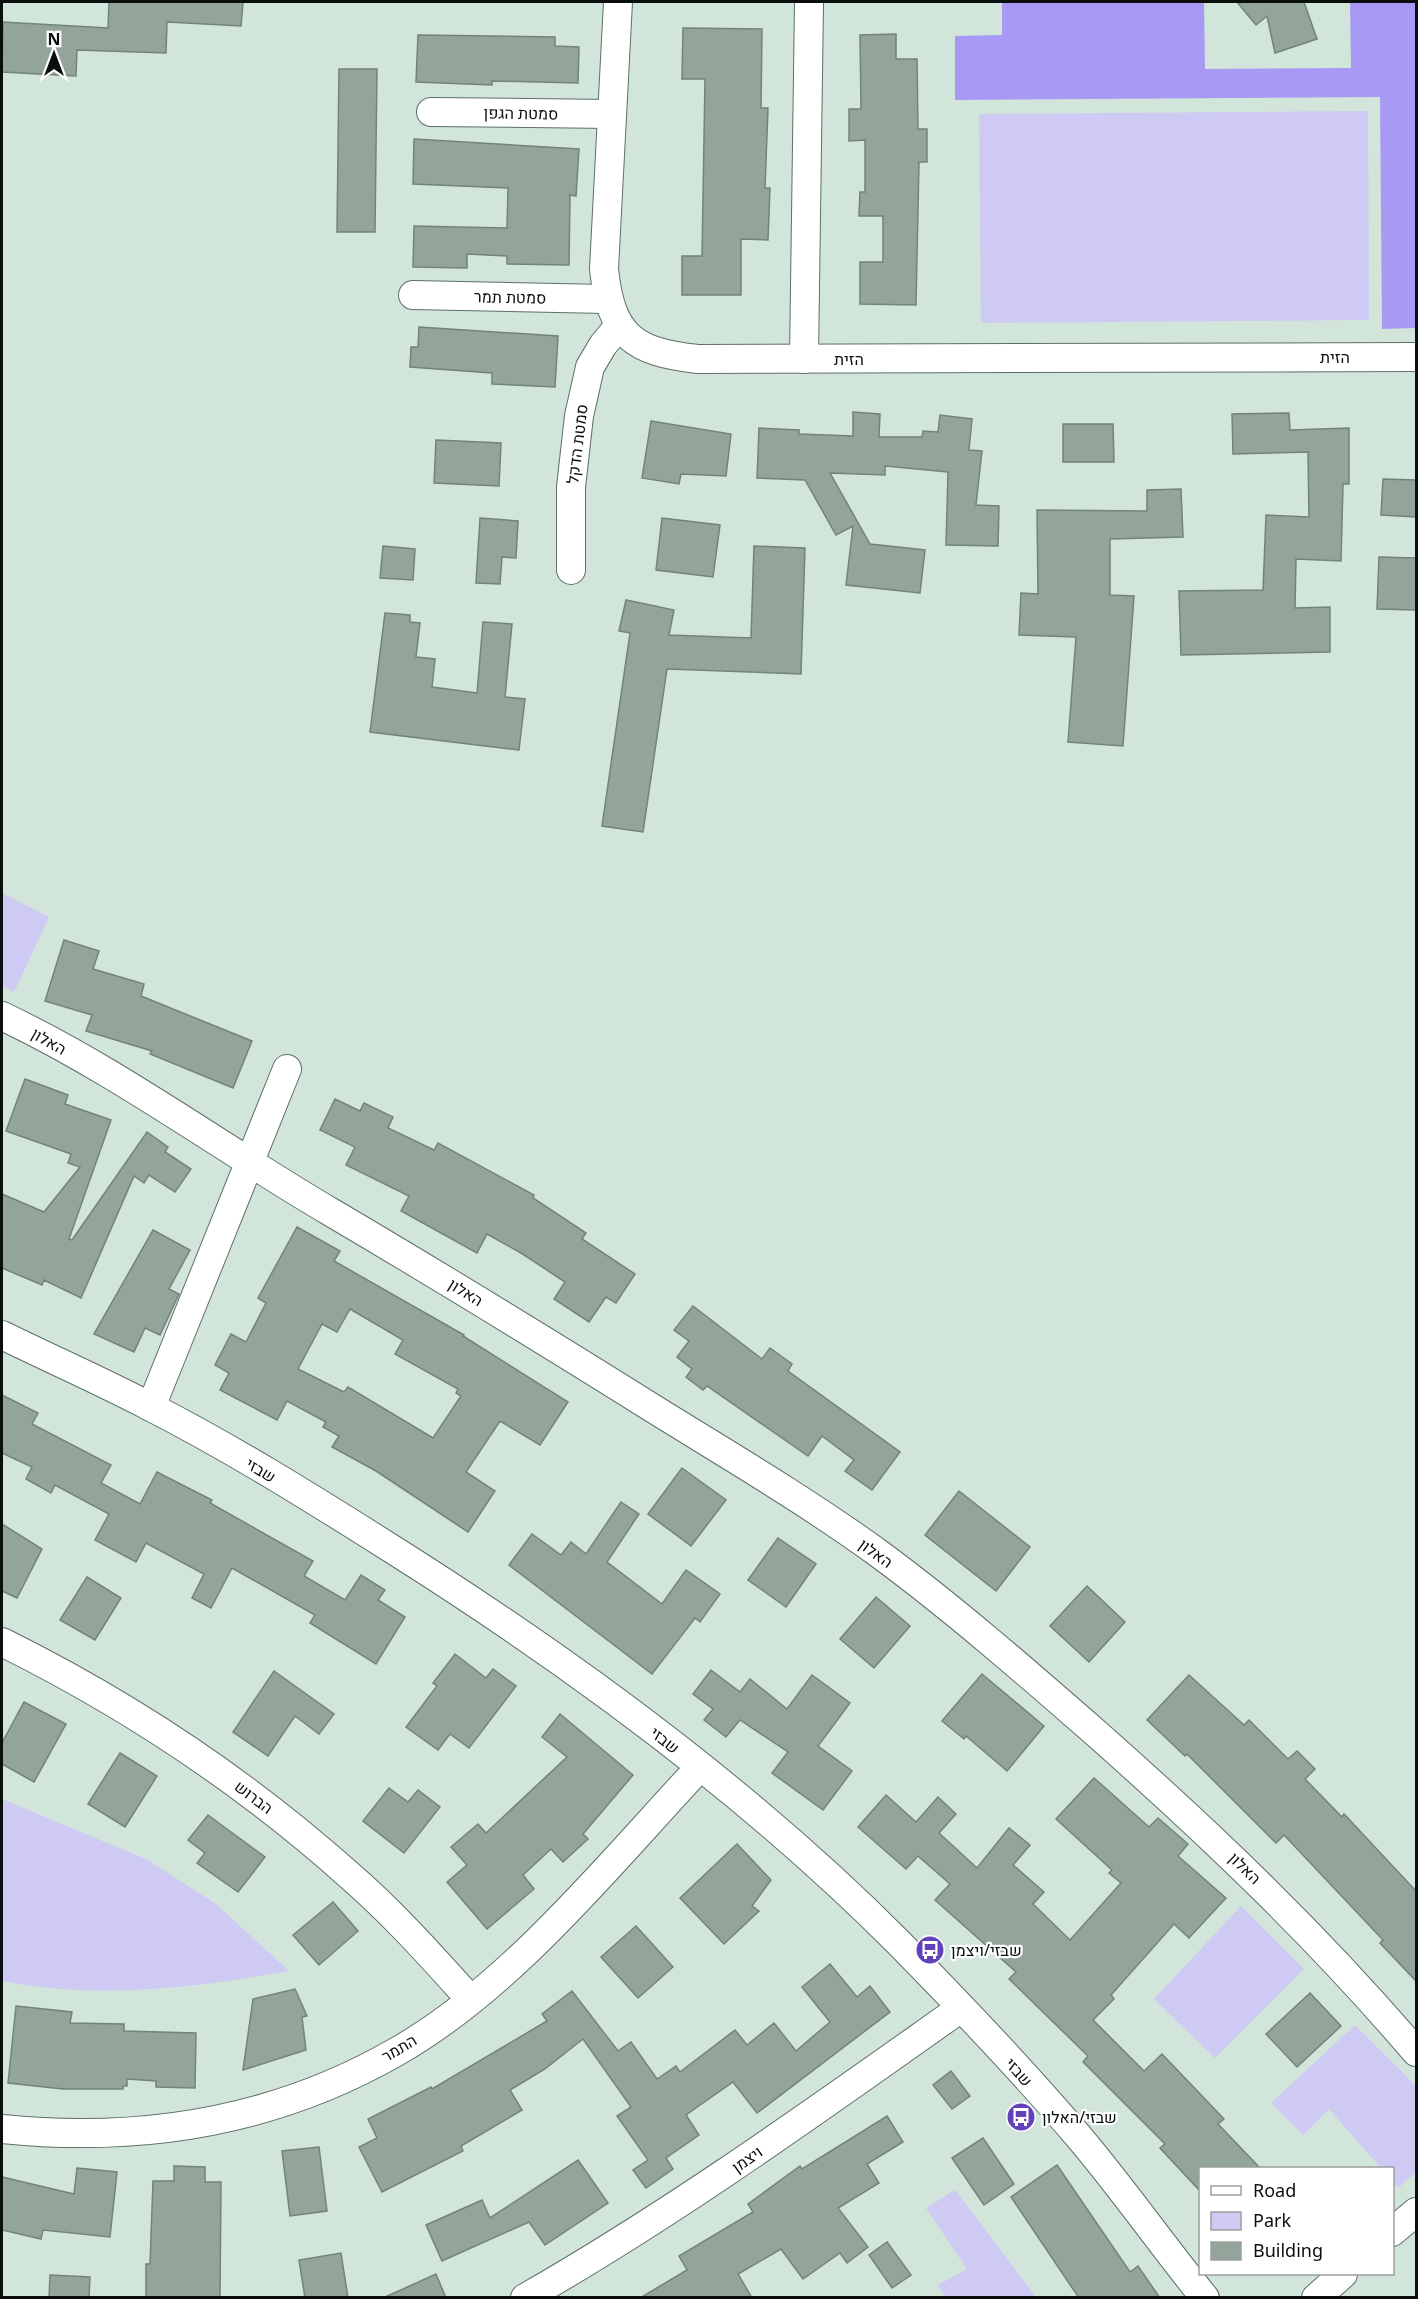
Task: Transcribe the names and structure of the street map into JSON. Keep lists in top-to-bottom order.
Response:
{
  "streets": {
    "street": [
      "סמטת הגפן",
      "סמטת תמר",
      "הזית",
      "סמטת הדקל",
      "האלון",
      "שבזי",
      "הברוש",
      "התמר",
      "ויצמן"
    ]
  },
  "crossings": [
    ["הזית", "סמטת הדקל"],
    ["שבזי", "התמר"],
    ["שבזי", "ויצמן"],
    ["הברוש", "התמר"]
  ],
  "places": {
    "bus stop": ["שבזי/ויצמן", "שבזי/האלון"]
  },
  "legend": ["Road", "Park", "Building"],
  "north": "top"
}
